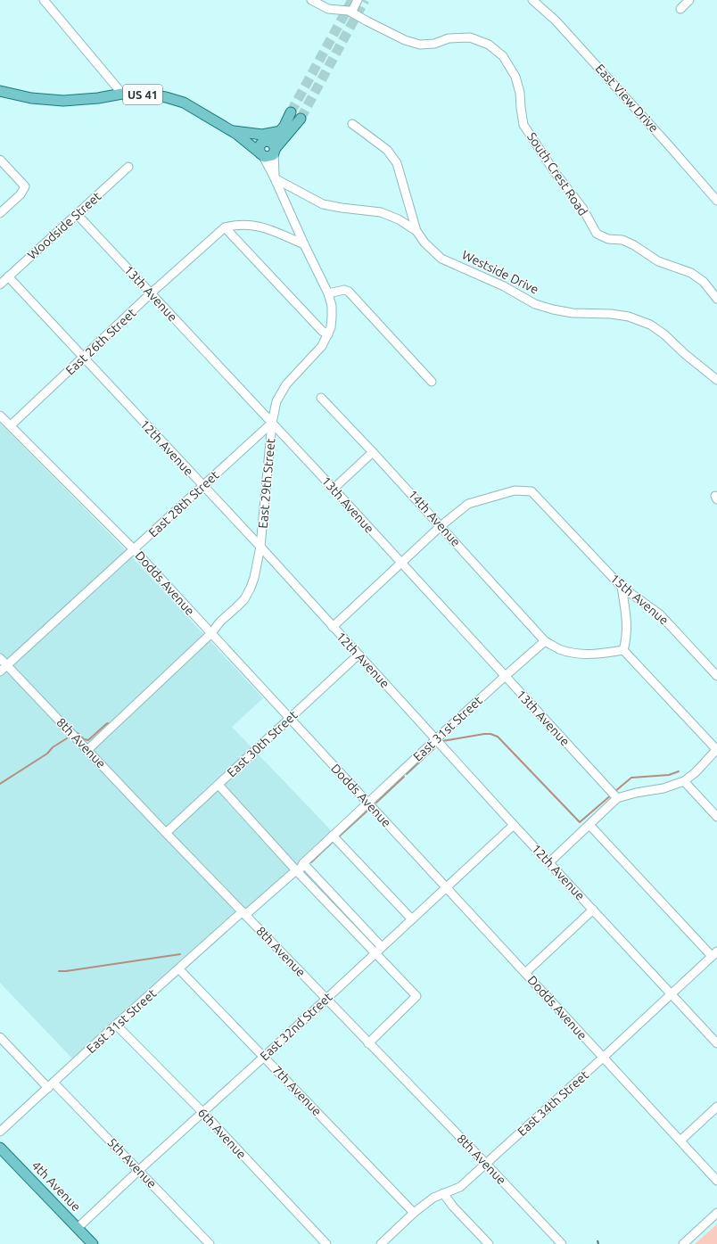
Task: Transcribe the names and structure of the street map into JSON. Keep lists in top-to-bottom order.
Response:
{
  "streets": {
    "main road": ["US 41", "4th Avenue"],
    "street": [
      "East View Drive",
      "South Crest Road",
      "Woodside Street",
      "Westside Drive",
      "13th Avenue",
      "East 26th Street",
      "12th Avenue",
      "East 29th Street",
      "East 28th Street",
      "14th Avenue",
      "Dodds Avenue",
      "15th Avenue",
      "East 31st Street",
      "8th Avenue",
      "East 30th Street",
      "East 32nd Street",
      "7th Avenue",
      "East 34th Street",
      "6th Avenue",
      "5th Avenue"
    ]
  },
  "crossings": [
    ["US 41", "East 29th Street"],
    ["Woodside Street", "13th Avenue"],
    ["Woodside Street", "12th Avenue"],
    ["Westside Drive", "East 29th Street"],
    ["13th Avenue", "East 26th Street"],
    ["13th Avenue", "East 29th Street"],
    ["13th Avenue", "East 28th Street"],
    ["13th Avenue", "East 31st Street"],
    ["East 26th Street", "12th Avenue"],
    ["East 26th Street", "Dodds Avenue"],
    ["12th Avenue", "East 29th Street"],
    ["12th Avenue", "East 28th Street"],
    ["12th Avenue", "East 31st Street"],
    ["12th Avenue", "East 30th Street"],
    ["12th Avenue", "East 32nd Street"],
    ["12th Avenue", "East 34th Street"],
    ["East 29th Street", "East 28th Street"],
    ["East 29th Street", "Dodds Avenue"],
    ["East 29th Street", "8th Avenue"],
    ["East 28th Street", "Dodds Avenue"],
    ["East 28th Street", "8th Avenue"],
    ["14th Avenue", "15th Avenue"],
    ["14th Avenue", "East 31st Street"],
    ["Dodds Avenue", "East 31st Street"],
    ["Dodds Avenue", "East 30th Street"],
    ["Dodds Avenue", "East 32nd Street"],
    ["Dodds Avenue", "East 34th Street"],
    ["East 31st Street", "8th Avenue"],
    ["East 31st Street", "7th Avenue"],
    ["East 31st Street", "6th Avenue"],
    ["East 31st Street", "5th Avenue"],
    ["8th Avenue", "East 30th Street"],
    ["8th Avenue", "East 32nd Street"],
    ["8th Avenue", "East 34th Street"],
    ["East 32nd Street", "7th Avenue"],
    ["East 32nd Street", "6th Avenue"],
    ["East 32nd Street", "5th Avenue"],
    ["East 32nd Street", "4th Avenue"],
    ["7th Avenue", "East 34th Street"]
  ]
}
